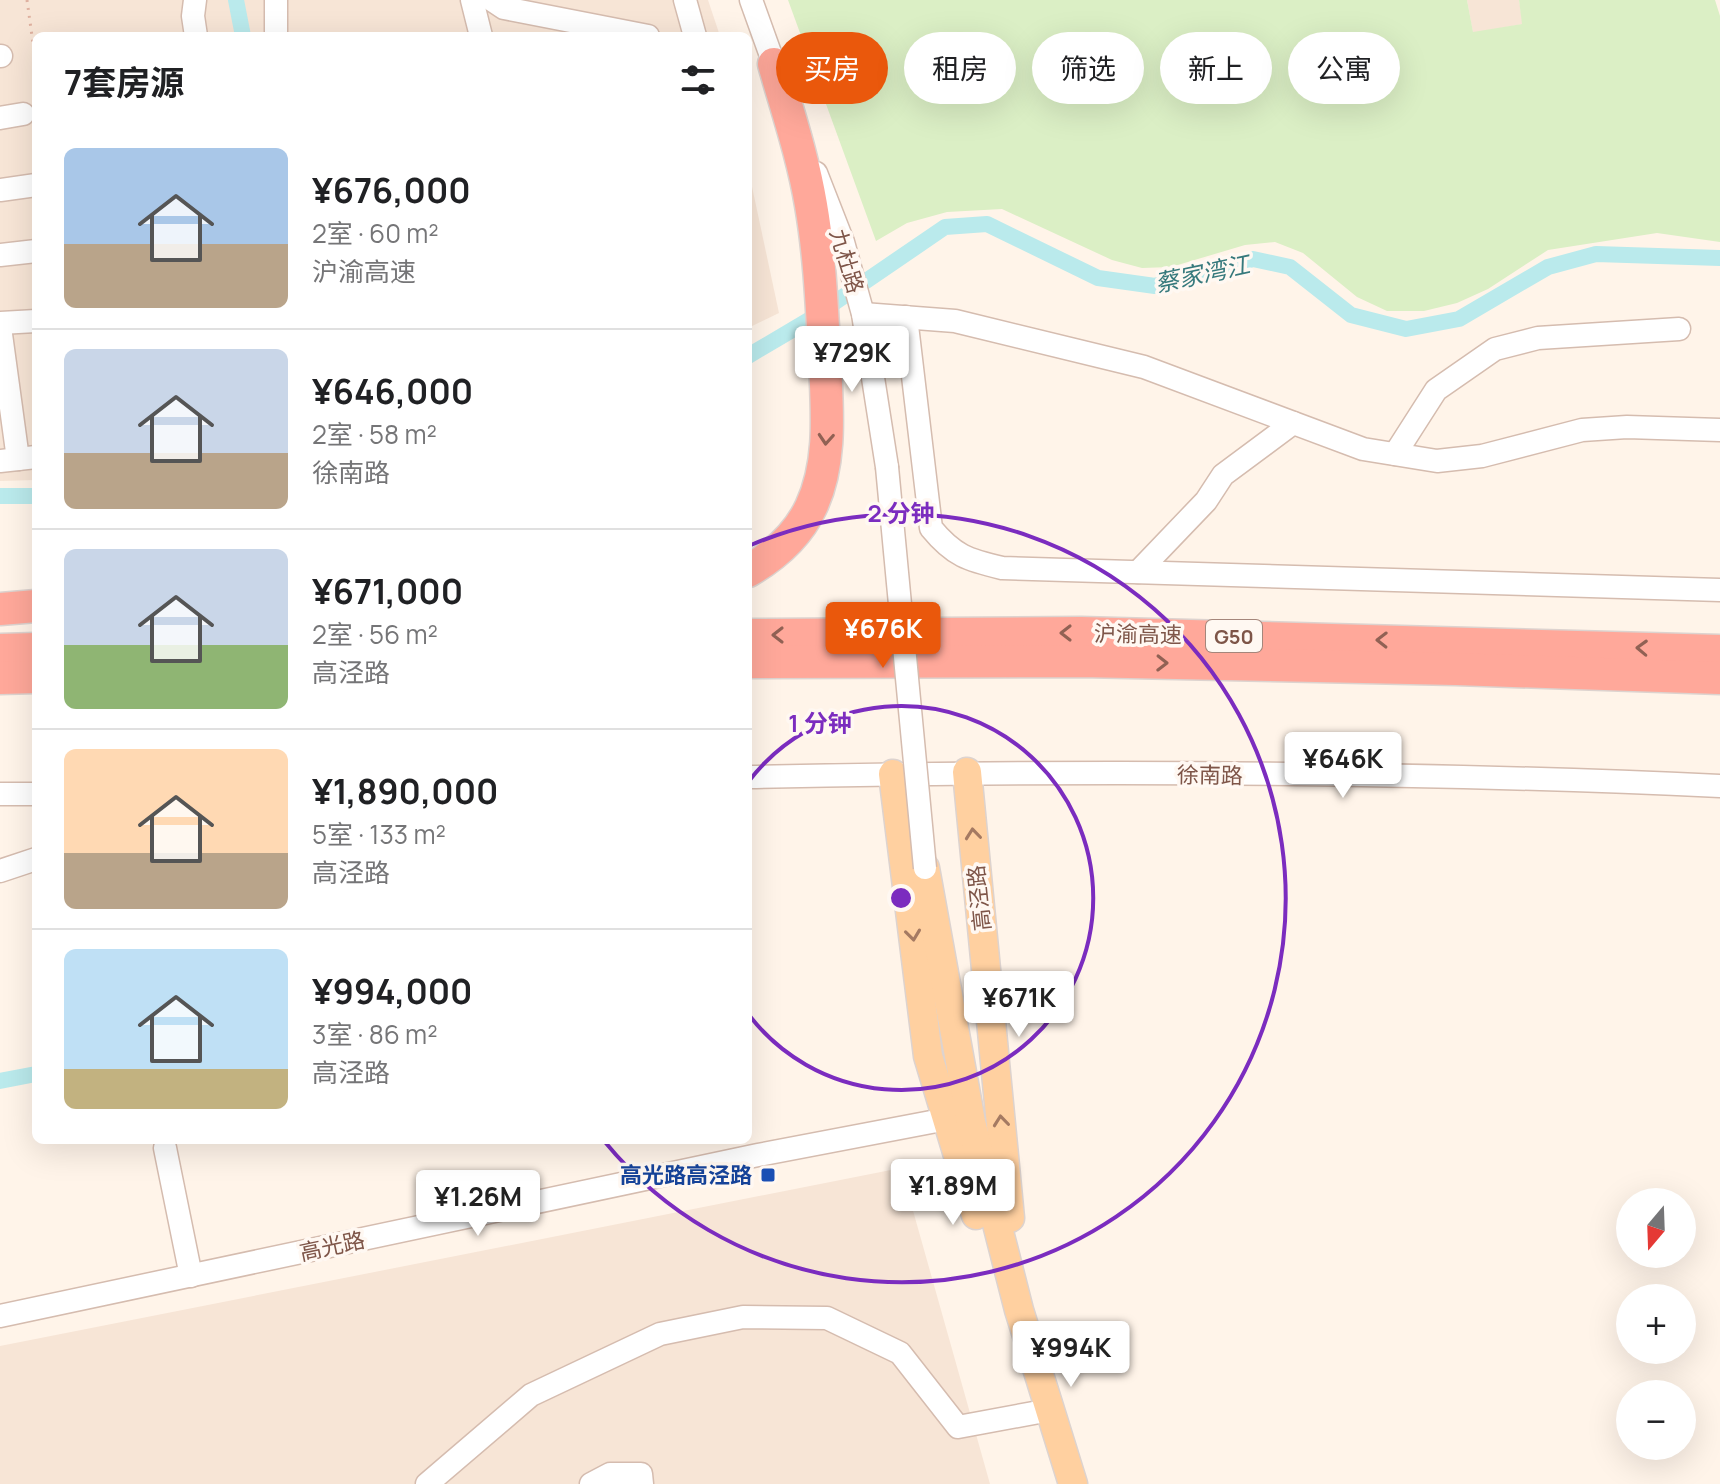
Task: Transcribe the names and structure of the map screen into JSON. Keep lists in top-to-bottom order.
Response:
{
  "streets": {
    "highway": ["沪渝高速", "G50"],
    "main road": ["高泾路"],
    "street": ["九杜路", "徐南路", "高光路"]
  },
  "crossings": [
    ["九杜路", "高泾路"],
    ["徐南路", "高泾路"],
    ["高泾路", "高光路"]
  ],
  "water": ["蔡家湾江"],
  "places": {
    "transit": ["高光路高泾路"]
  },
  "north": "bottom",
  "page": {
    "chip": [
      "买房",
      "租房",
      "筛选",
      "新上",
      "公寓"
    ],
    "heading": "7套房源",
    "list": [
      {
        "name": "¥676,000",
        "note": "2室 · 60 m² · 沪渝高速"
      },
      {
        "name": "¥646,000",
        "note": "2室 · 58 m² · 徐南路"
      },
      {
        "name": "¥671,000",
        "note": "2室 · 56 m² · 高泾路"
      },
      {
        "name": "¥1,890,000",
        "note": "5室 · 133 m² · 高泾路"
      },
      {
        "name": "¥994,000",
        "note": "3室 · 86 m² · 高泾路"
      }
    ],
    "price": [
      "¥729K",
      "¥676K",
      "¥646K",
      "¥671K",
      "¥1.89M",
      "¥1.26M",
      "¥994K"
    ],
    "map_buttons": ["+", "−"]
  },
  "rings": ["2 分钟", "1 分钟"]
}
